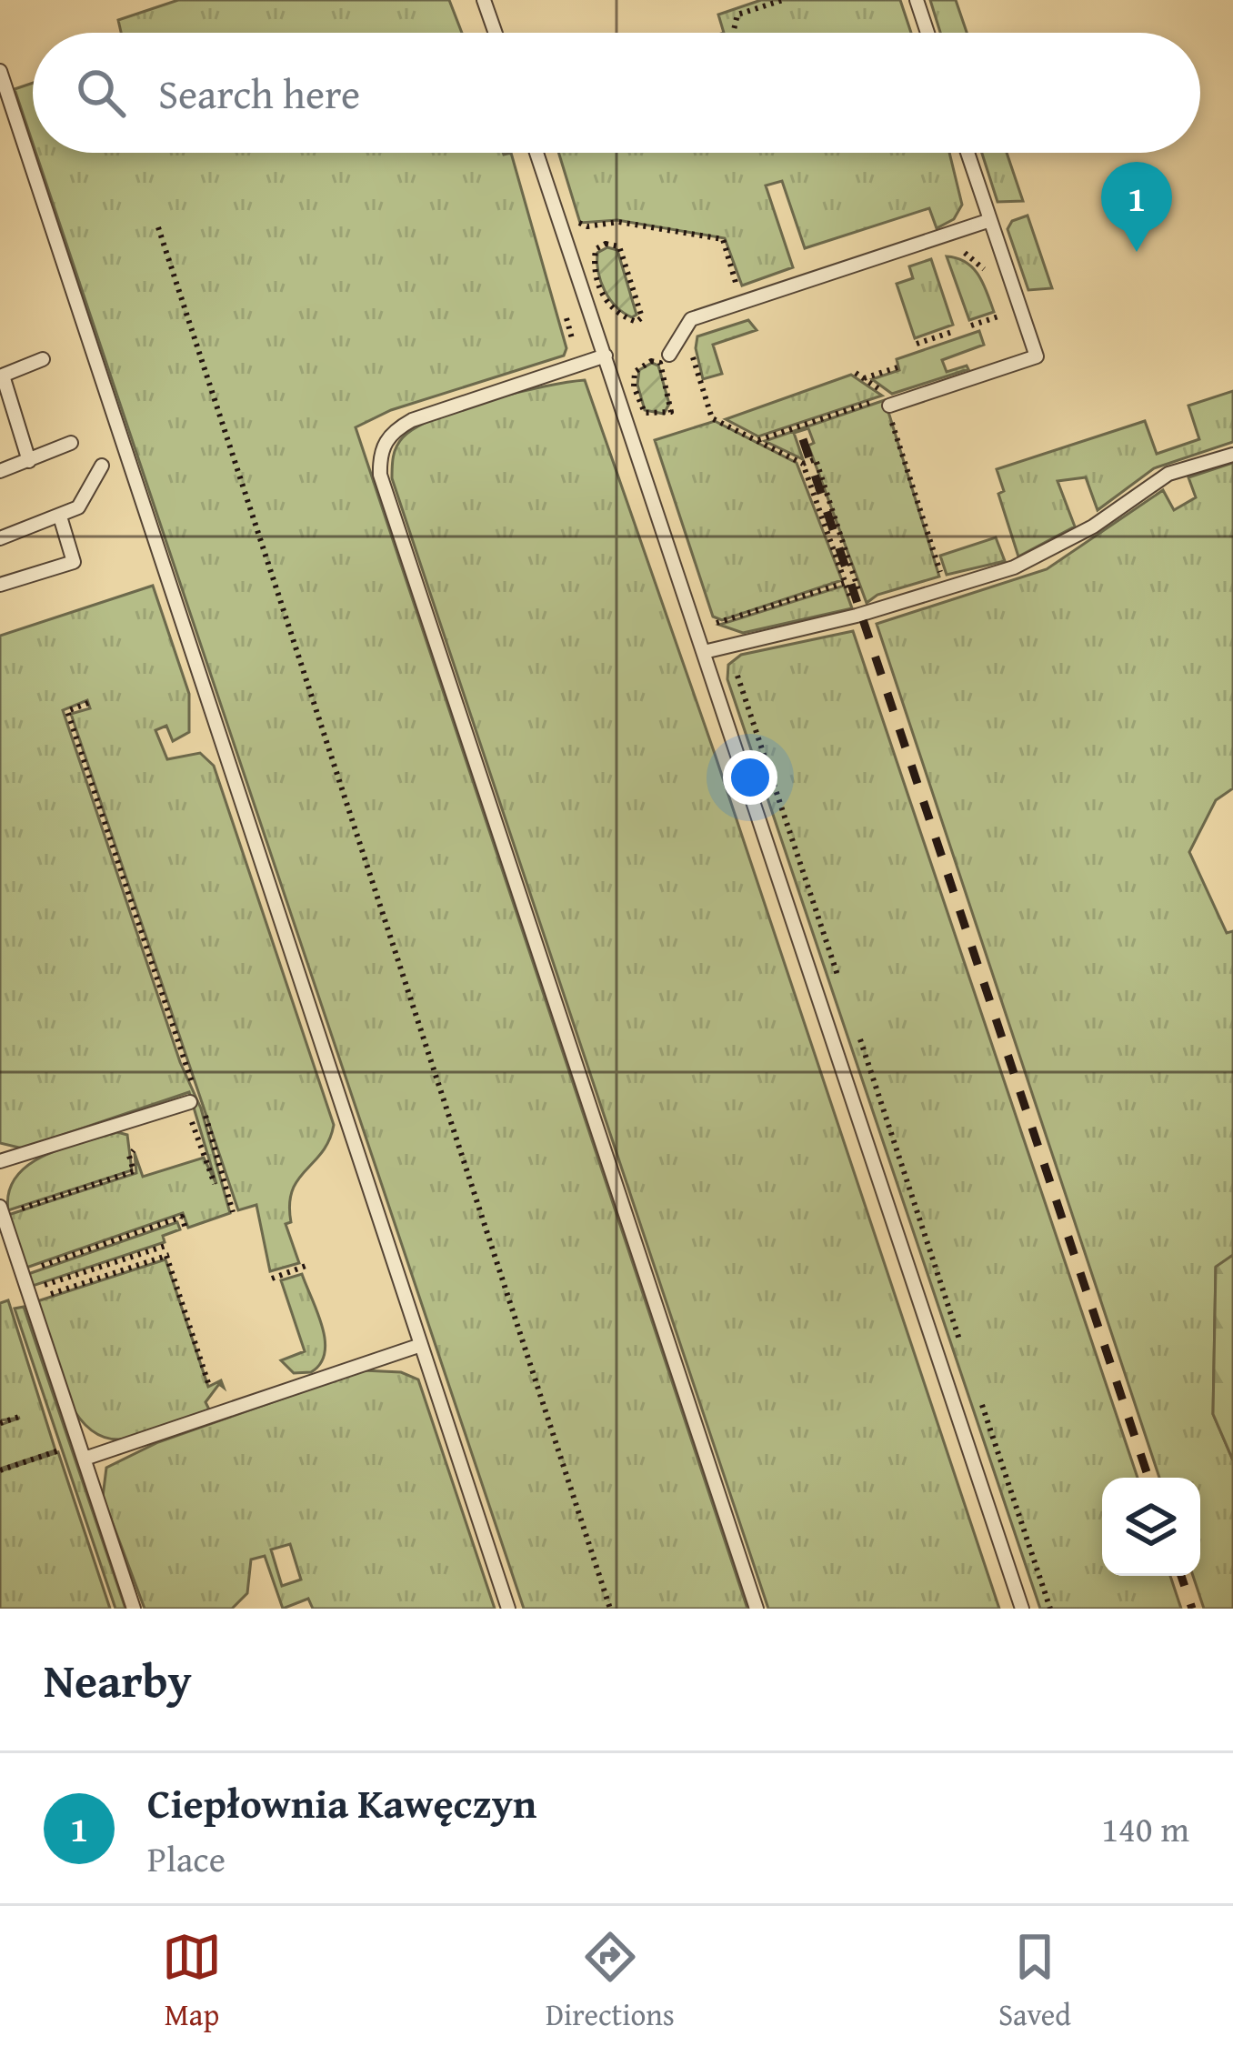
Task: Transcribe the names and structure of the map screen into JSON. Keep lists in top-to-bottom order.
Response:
{
  "page": {
    "search": "Search here",
    "pins": "1",
    "heading": "Nearby",
    "list": [
      {
        "mark": "1",
        "name": "Ciepłownia Kawęczyn",
        "note": "Place",
        "value": "140 m"
      }
    ],
    "nav": ["Map", "Directions", "Saved"]
  }
}
